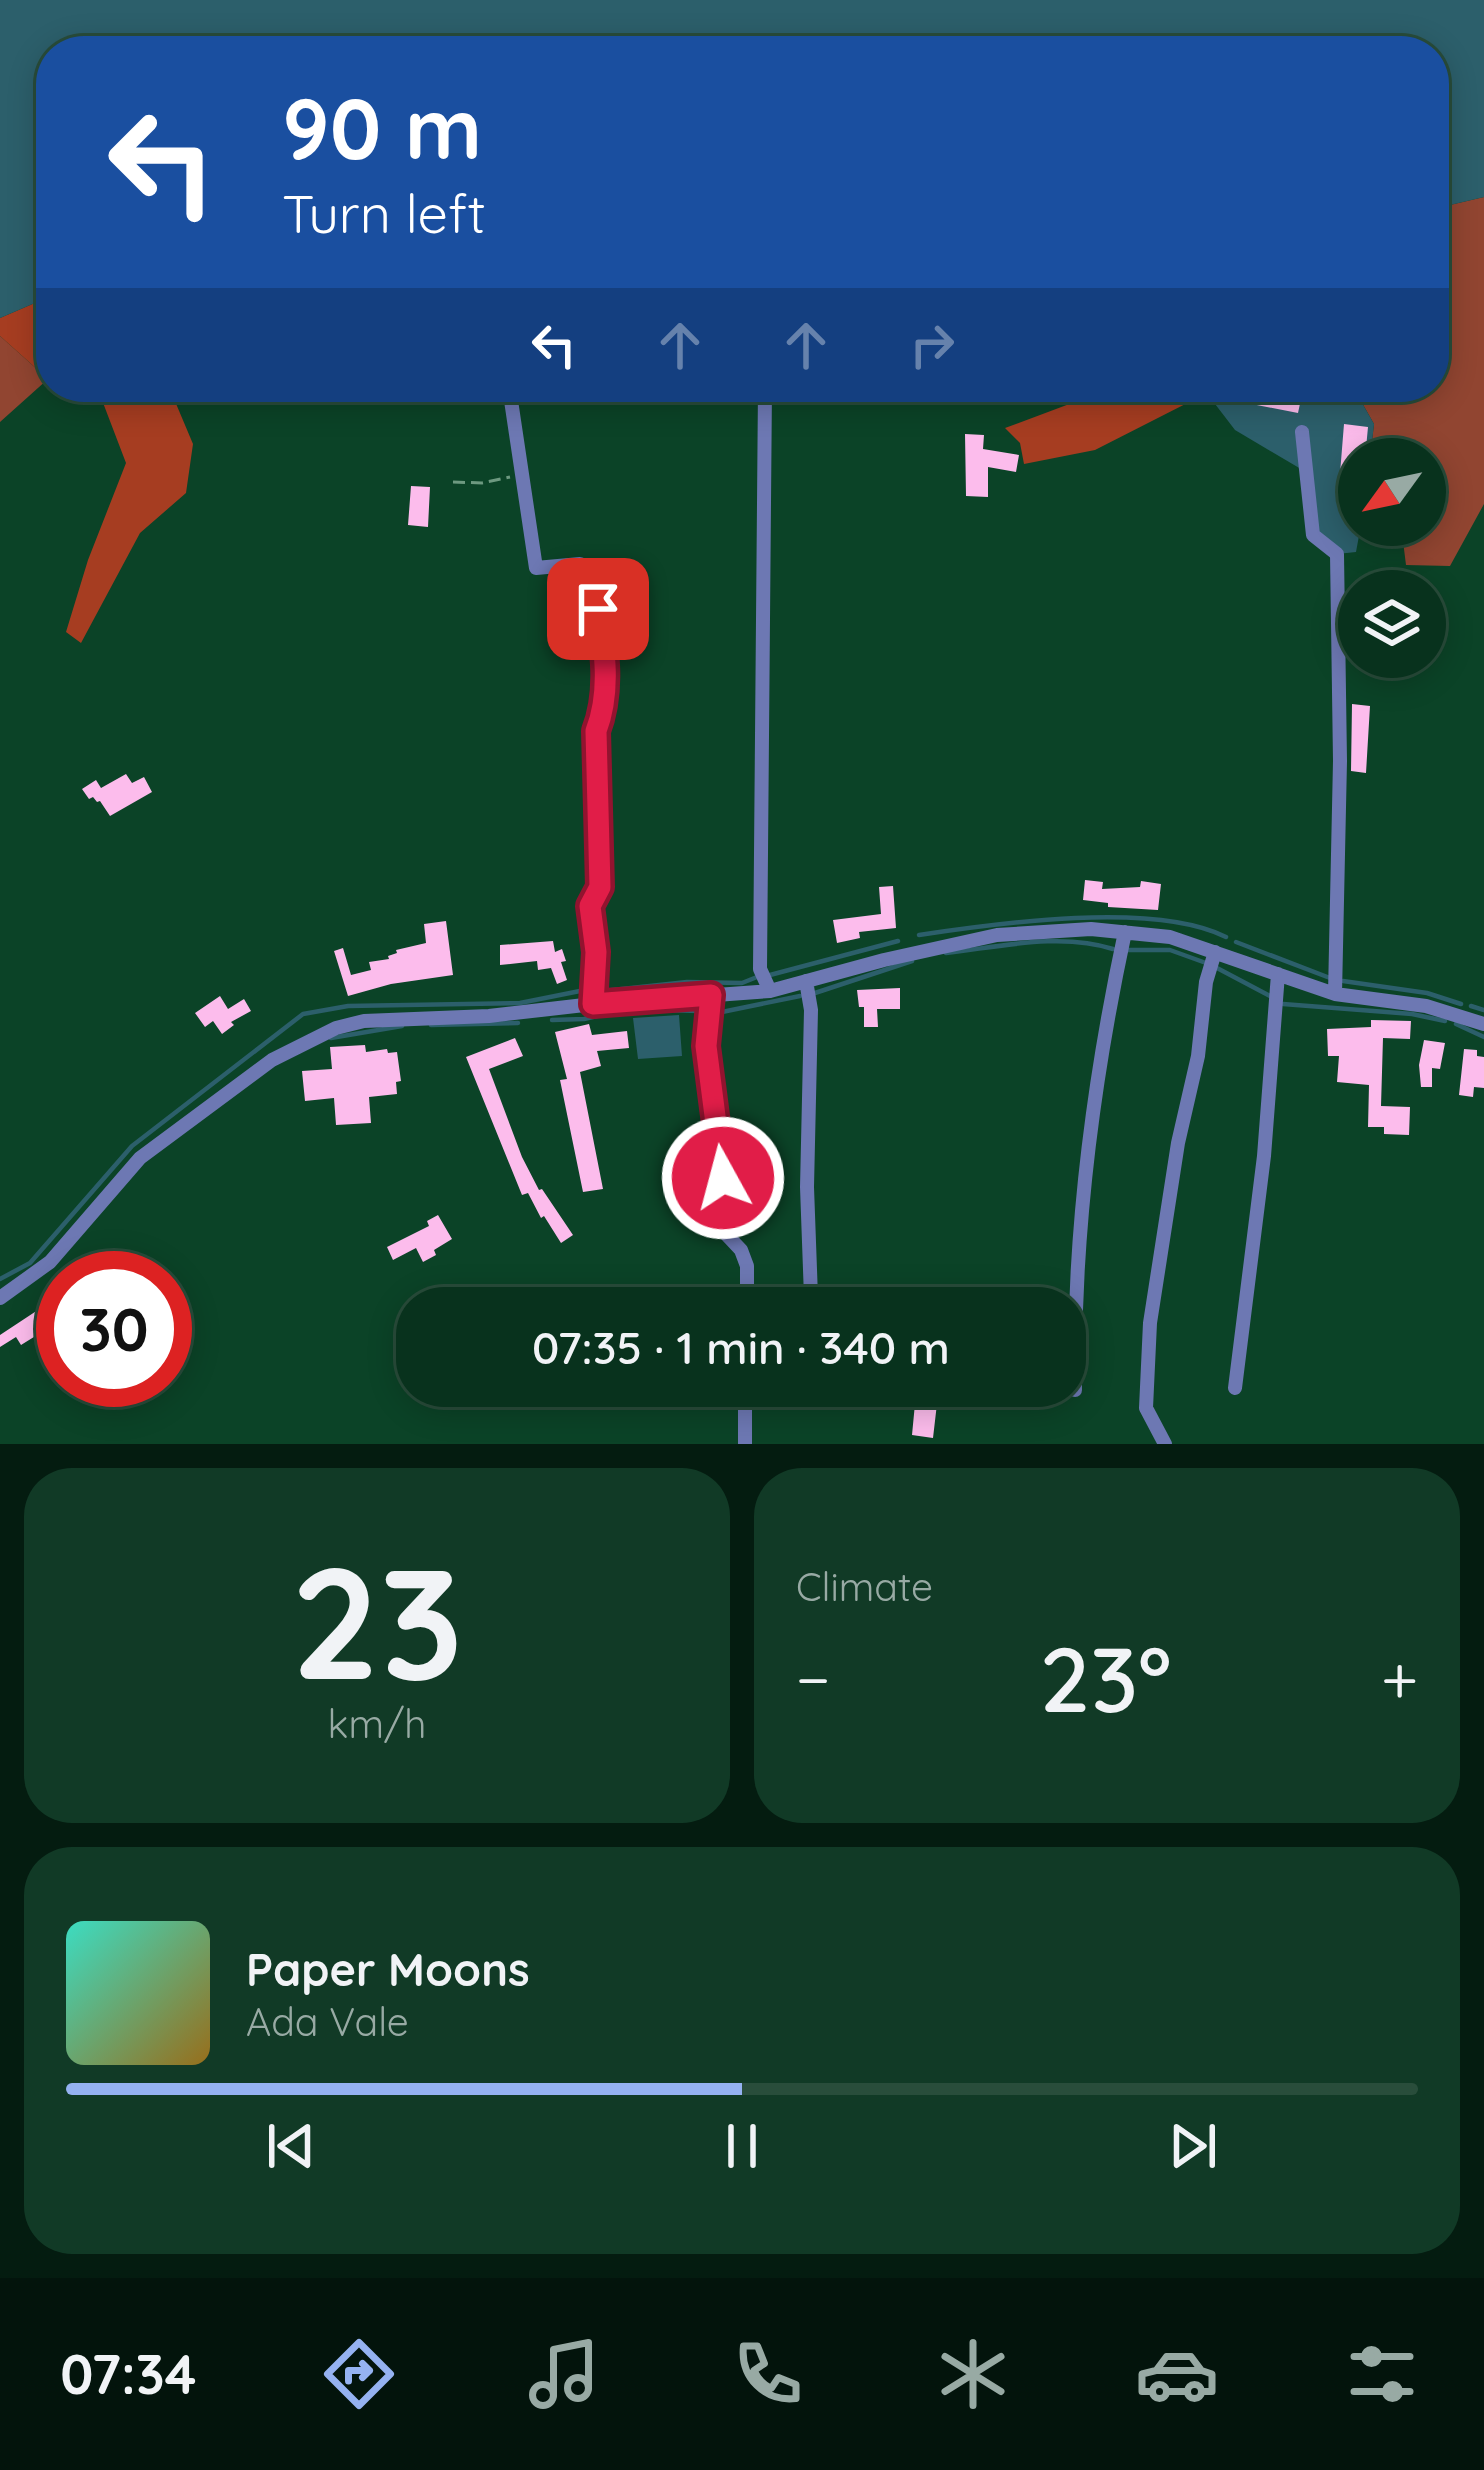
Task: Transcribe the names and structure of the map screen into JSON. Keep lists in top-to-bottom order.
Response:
{
  "north": "bottom left",
  "page": {
    "turn": ["90 m", "Turn left"],
    "limit": "30",
    "trip": "07:35 · 1 min · 340 m",
    "tile": [
      ["23", "km/h"],
      "Climate"
    ],
    "heat": ["−", "23°", "+"],
    "song": ["Paper Moons", "Ada Vale"],
    "tabs": "07:34"
  }
}
